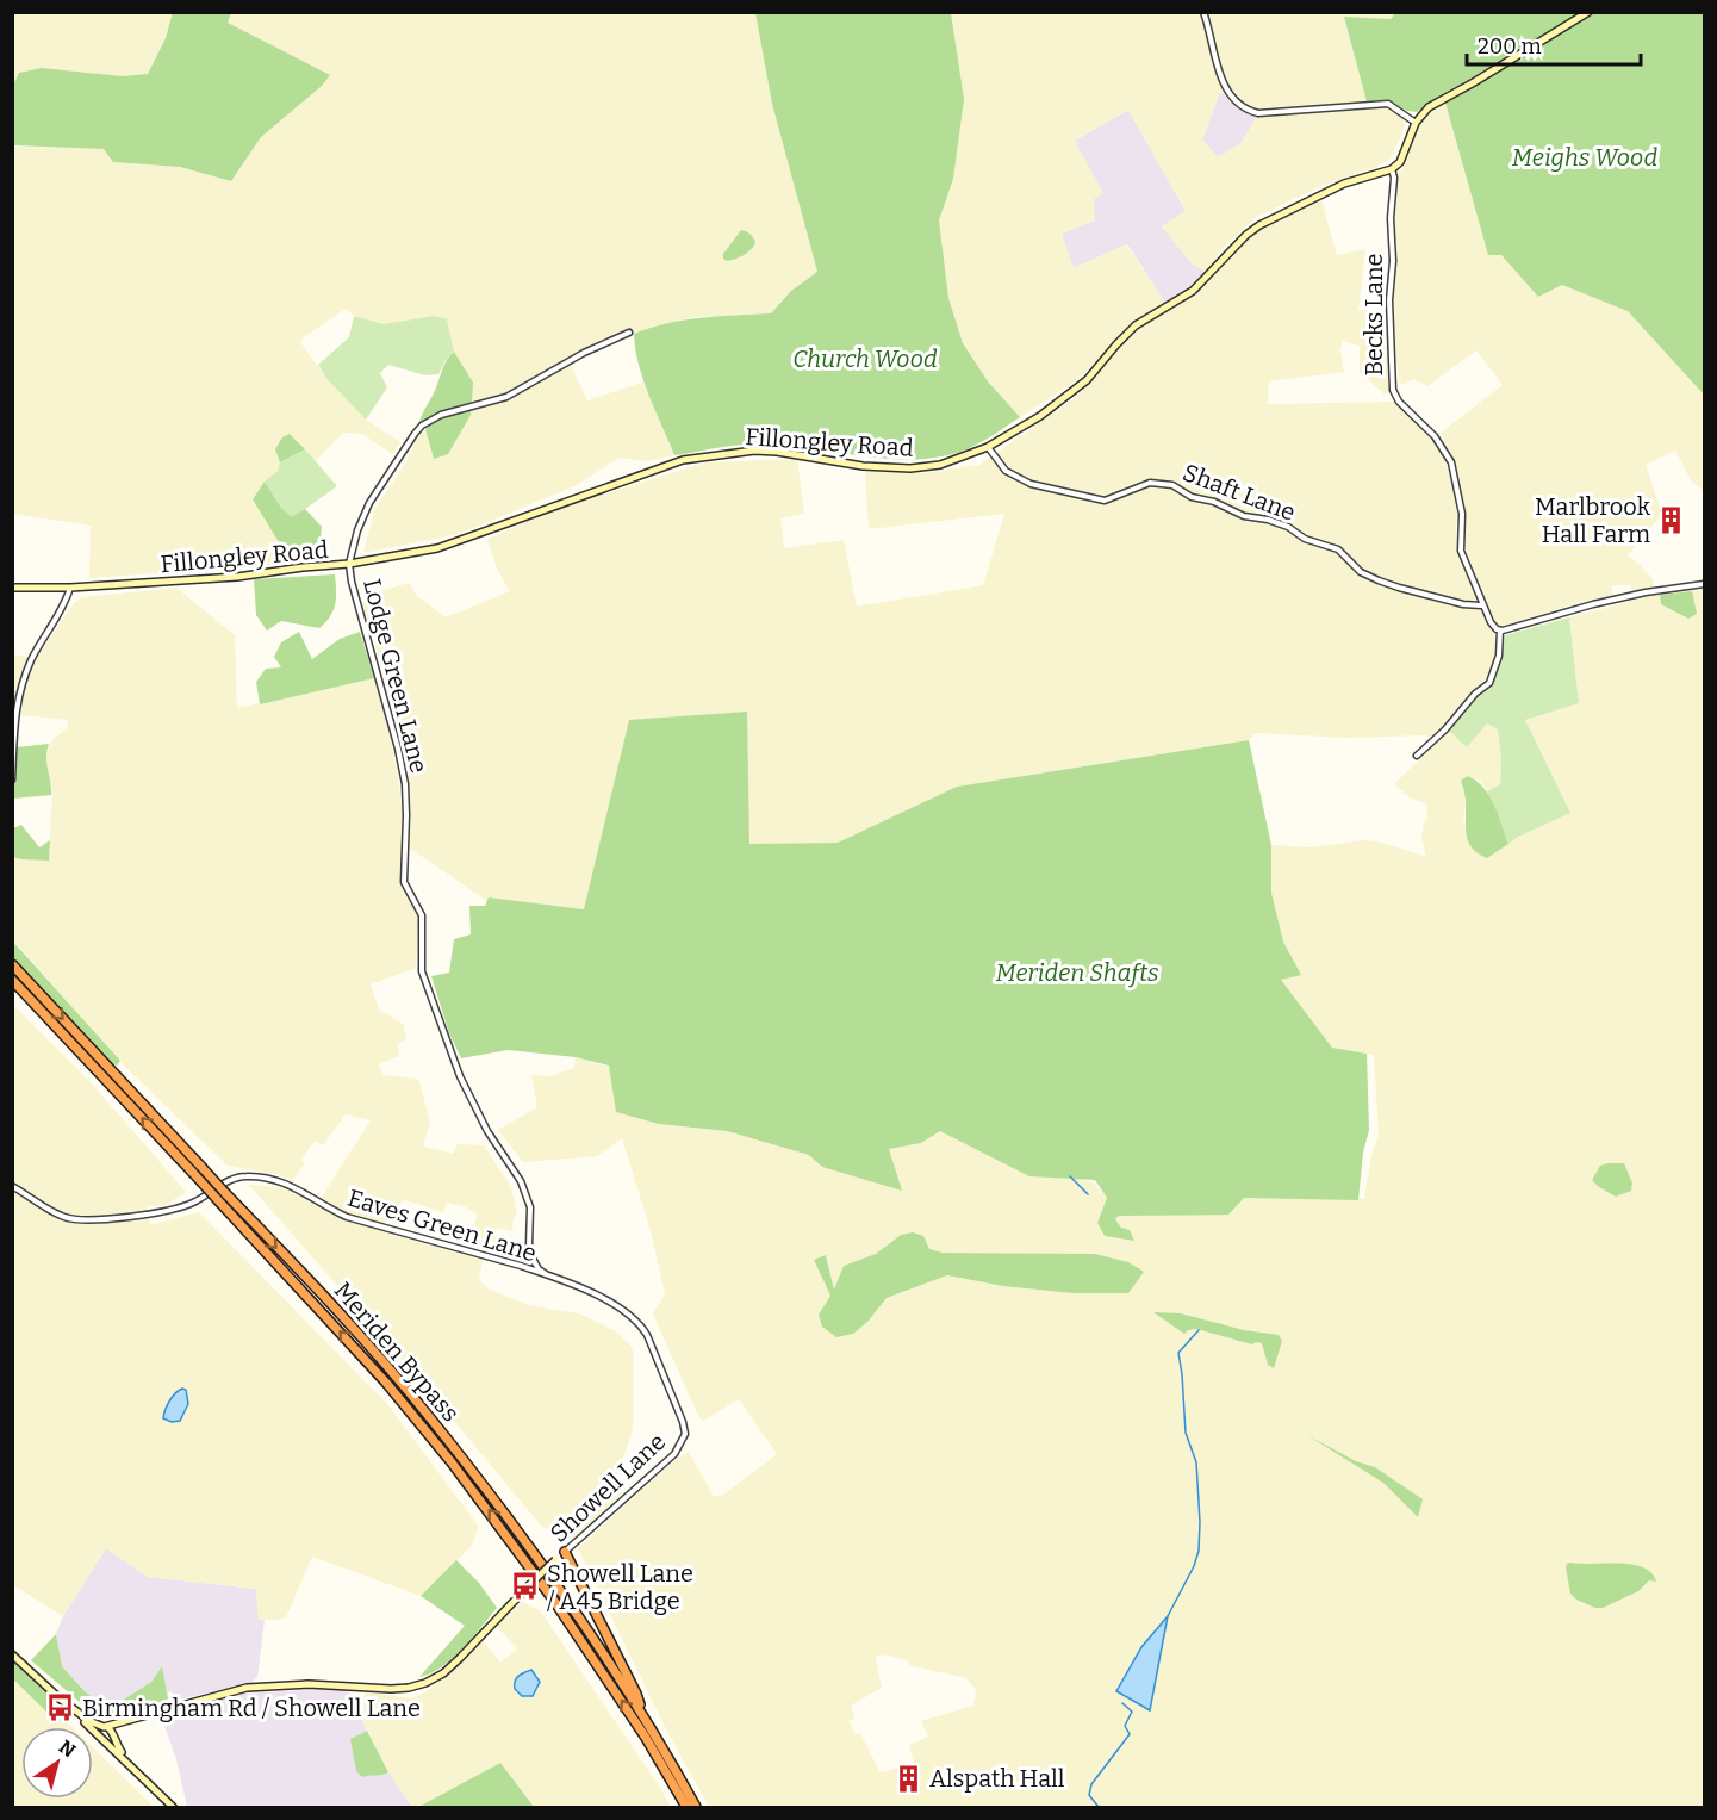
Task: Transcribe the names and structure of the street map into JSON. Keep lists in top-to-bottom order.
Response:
{
  "streets": {
    "highway": ["Meriden Bypass"],
    "main road": ["Fillongley Road", "Showell Lane"],
    "street": [
      "Becks Lane",
      "Shaft Lane",
      "Lodge Green Lane",
      "Eaves Green Lane"
    ]
  },
  "crossings": [
    ["Becks Lane", "Fillongley Road"],
    ["Becks Lane", "Shaft Lane"],
    ["Fillongley Road", "Shaft Lane"],
    ["Fillongley Road", "Lodge Green Lane"],
    ["Eaves Green Lane", "Showell Lane"]
  ],
  "parks": ["Meighs Wood", "Church Wood", "Meriden Shafts"],
  "places": {
    "building": ["Marlbrook Hall Farm", "Alspath Hall"],
    "bus stop": ["Showell Lane / A45 Bridge", "Birmingham Rd / Showell Lane"]
  },
  "scale_bar": "200 m",
  "north": "top right"
}
